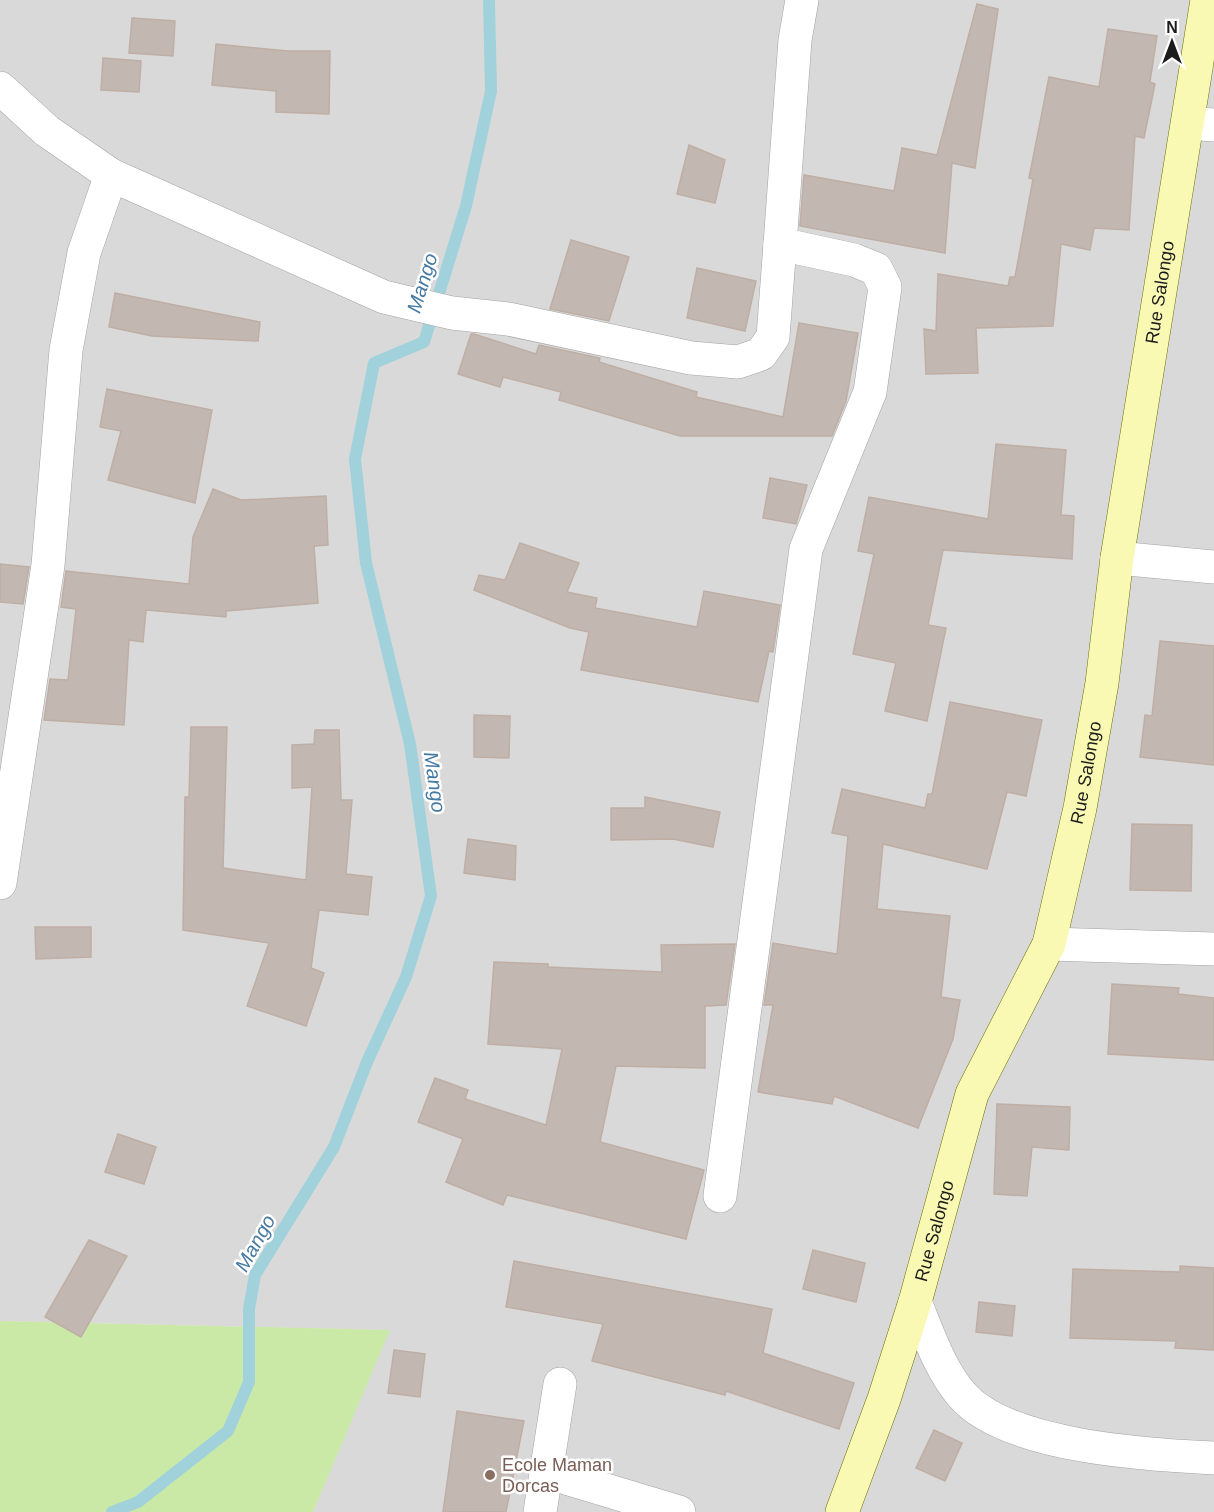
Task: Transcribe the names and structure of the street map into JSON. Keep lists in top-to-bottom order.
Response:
{
  "streets": {
    "street": ["Rue Salongo"]
  },
  "water": ["Mango"],
  "places": ["Ecole Maman Dorcas"],
  "north": "top"
}
